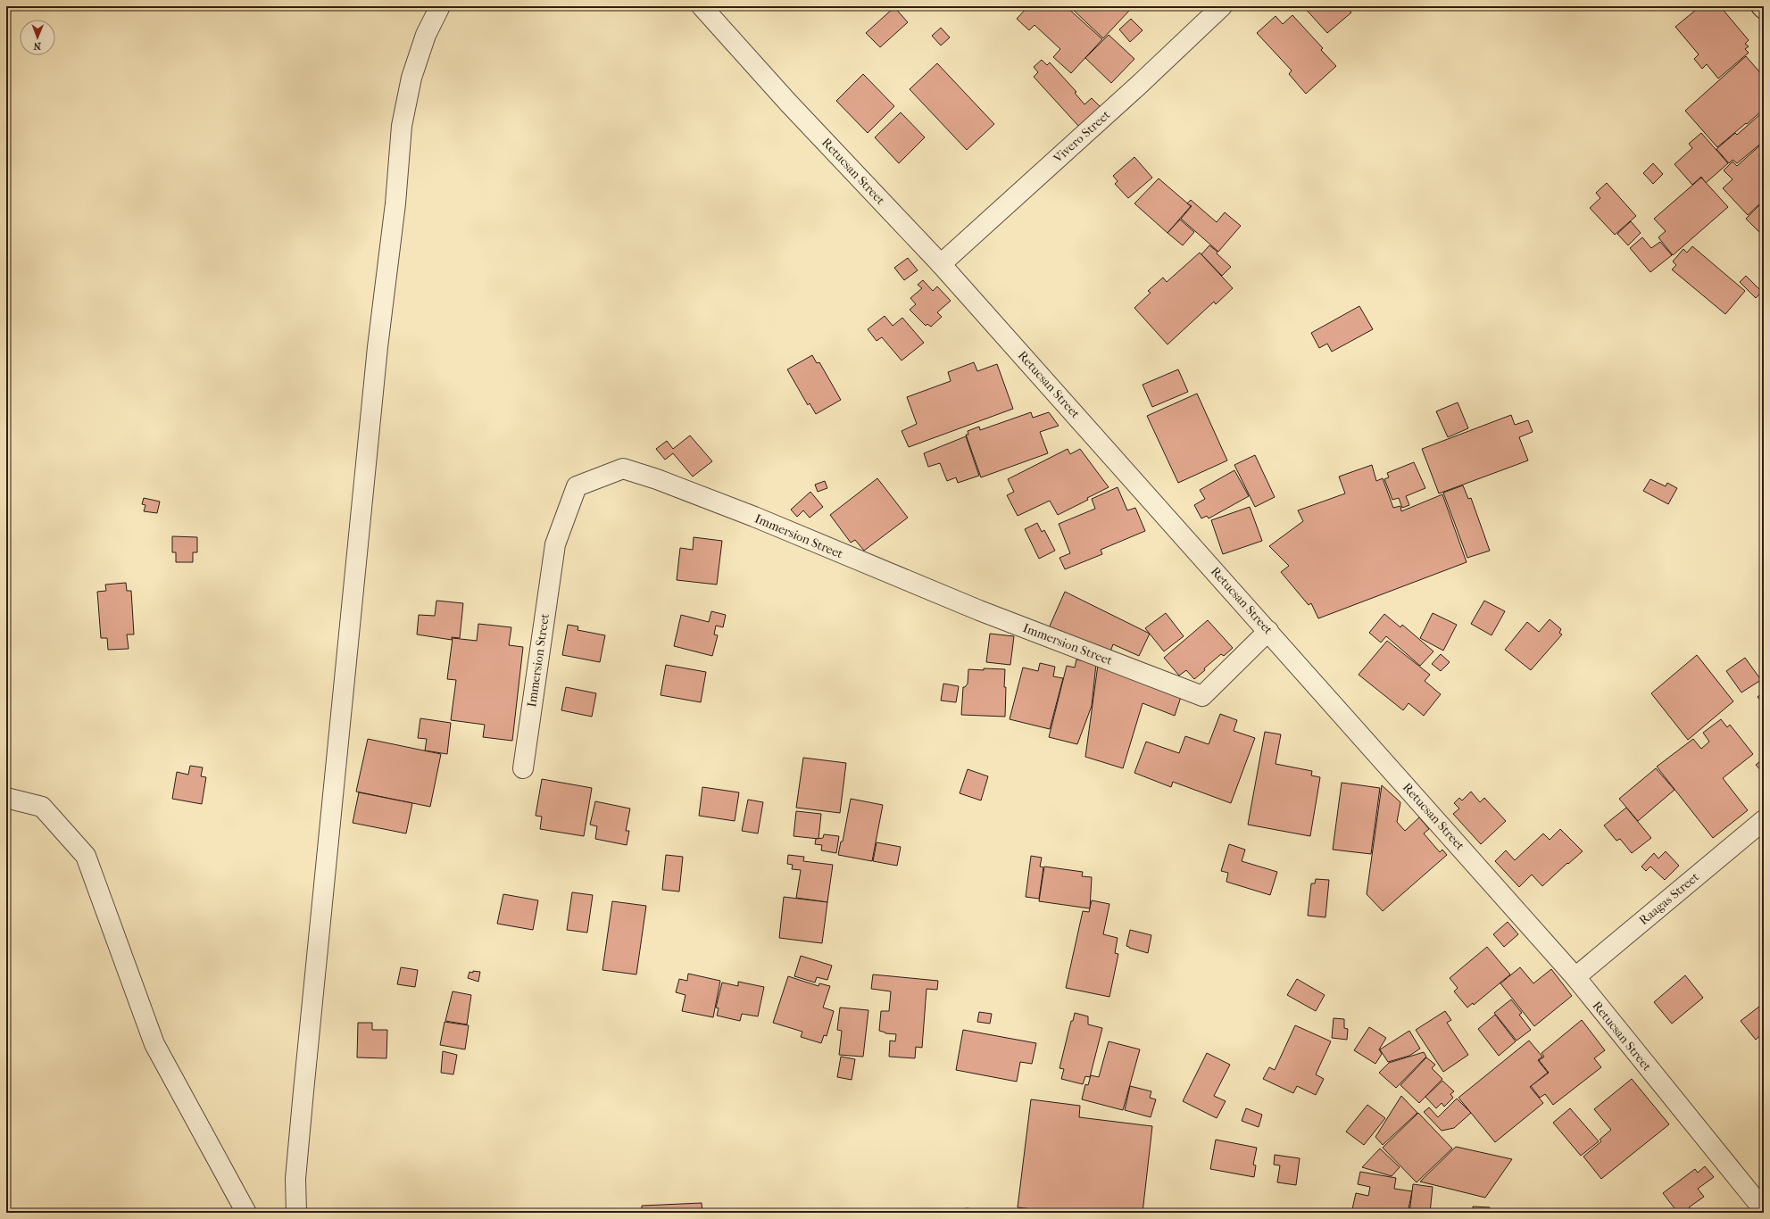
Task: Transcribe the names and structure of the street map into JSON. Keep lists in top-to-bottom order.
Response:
{
  "streets": {
    "street": [
      "Vivero Street",
      "Retucsan Street",
      "Immersion Street",
      "Raagas Street"
    ]
  },
  "crossings": [
    ["Vivero Street", "Retucsan Street"],
    ["Retucsan Street", "Immersion Street"],
    ["Retucsan Street", "Raagas Street"]
  ],
  "north": "bottom"
}
